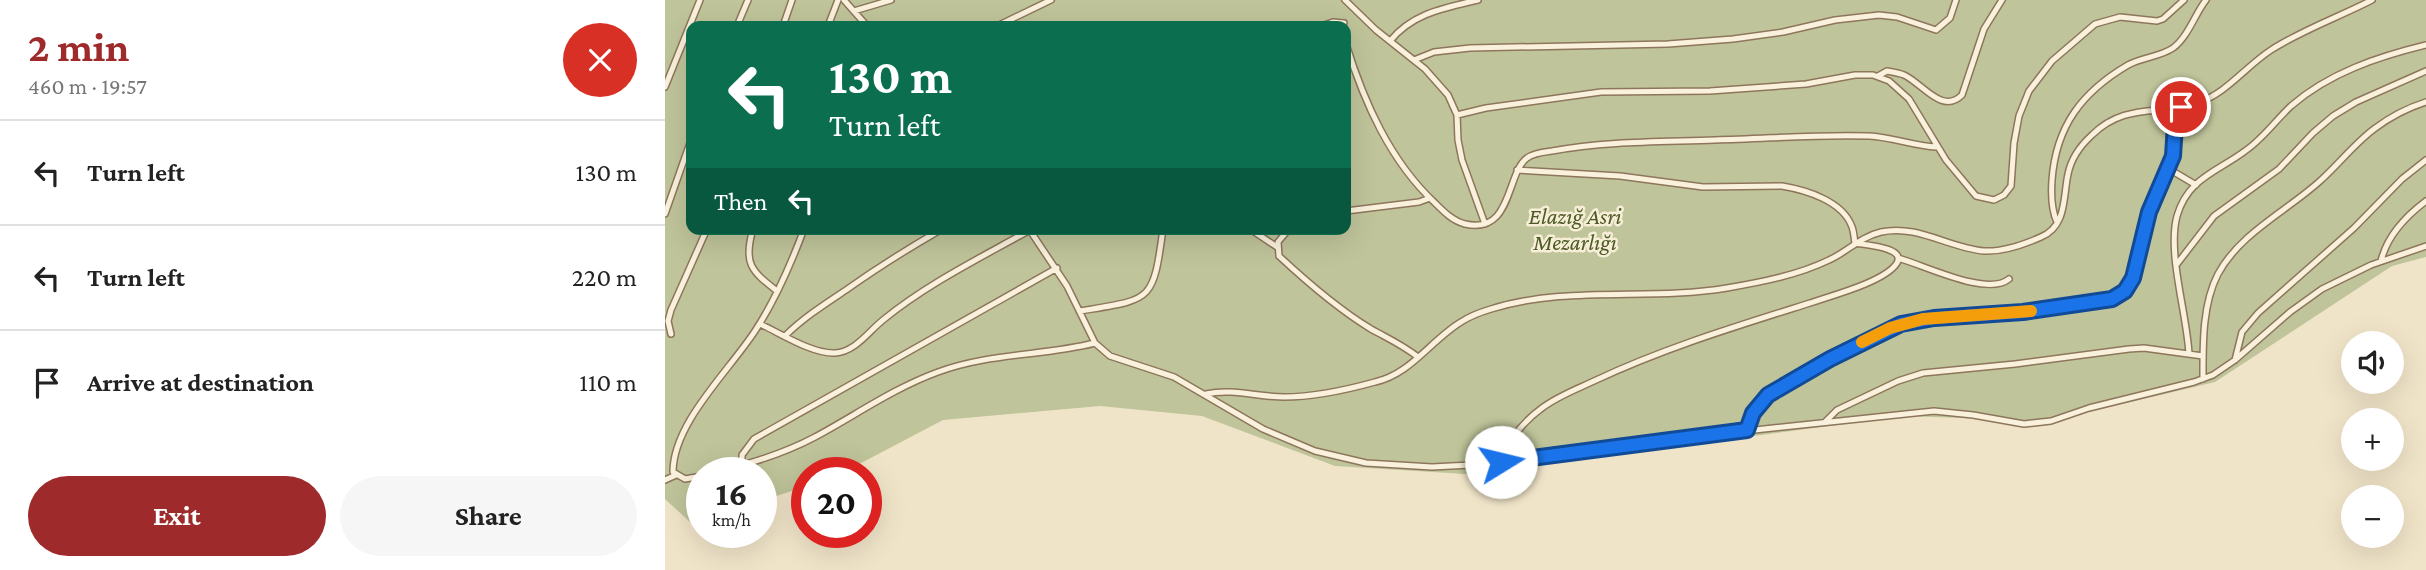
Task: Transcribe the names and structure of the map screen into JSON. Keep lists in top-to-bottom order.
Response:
{
  "parks": ["Elazığ Asri Mezarlığı"],
  "page": {
    "heading": ["2 min", "460 m · 19:57"],
    "turn": ["130 m", "Turn left"],
    "list": [
      {
        "name": "Turn left",
        "value": "130 m"
      },
      {
        "name": "Turn left",
        "value": "220 m"
      },
      {
        "name": "Arrive at destination",
        "value": "110 m"
      }
    ],
    "then": "Then",
    "map_buttons": ["+", "−"],
    "speed": "16 km/h",
    "limit": "20",
    "buttons": ["Exit", "Share"]
  }
}
